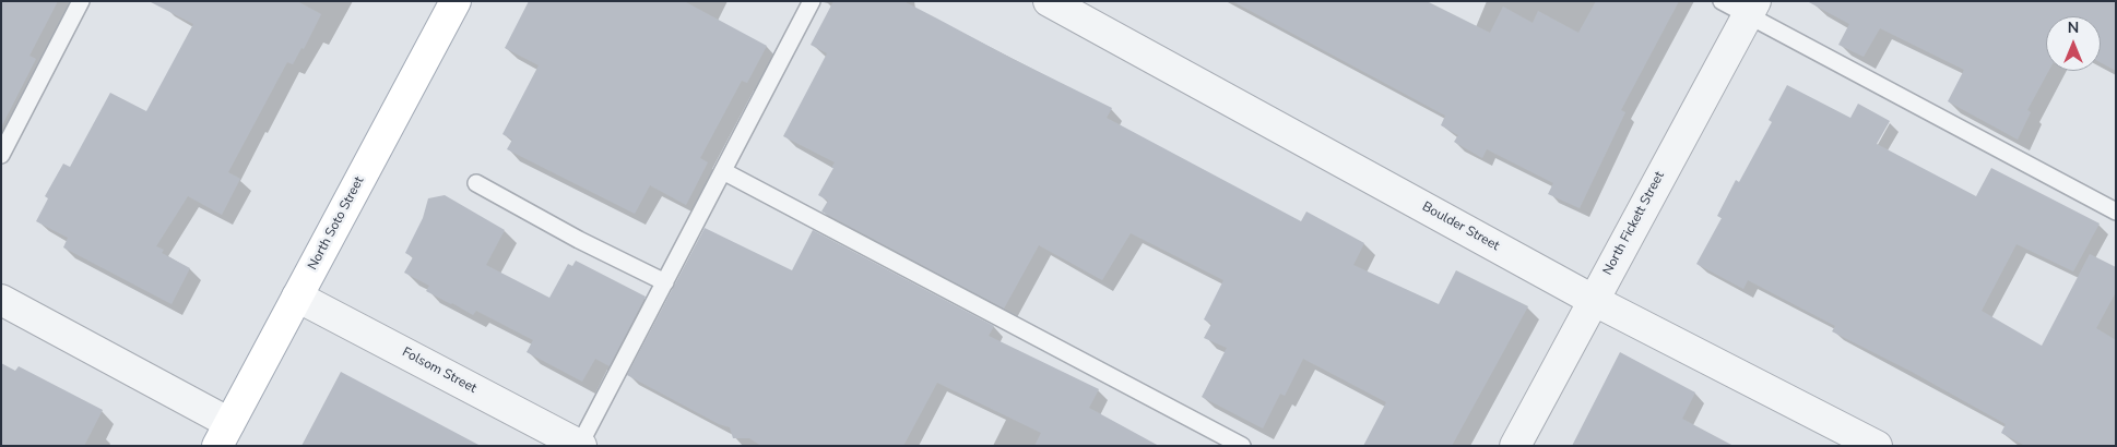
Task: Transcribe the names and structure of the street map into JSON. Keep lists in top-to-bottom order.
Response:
{
  "streets": {
    "main road": ["North Soto Street"],
    "street": ["North Fickett Street", "Boulder Street", "Folsom Street"]
  },
  "crossings": [
    ["North Soto Street", "Folsom Street"],
    ["North Fickett Street", "Boulder Street"]
  ],
  "north": "top"
}
